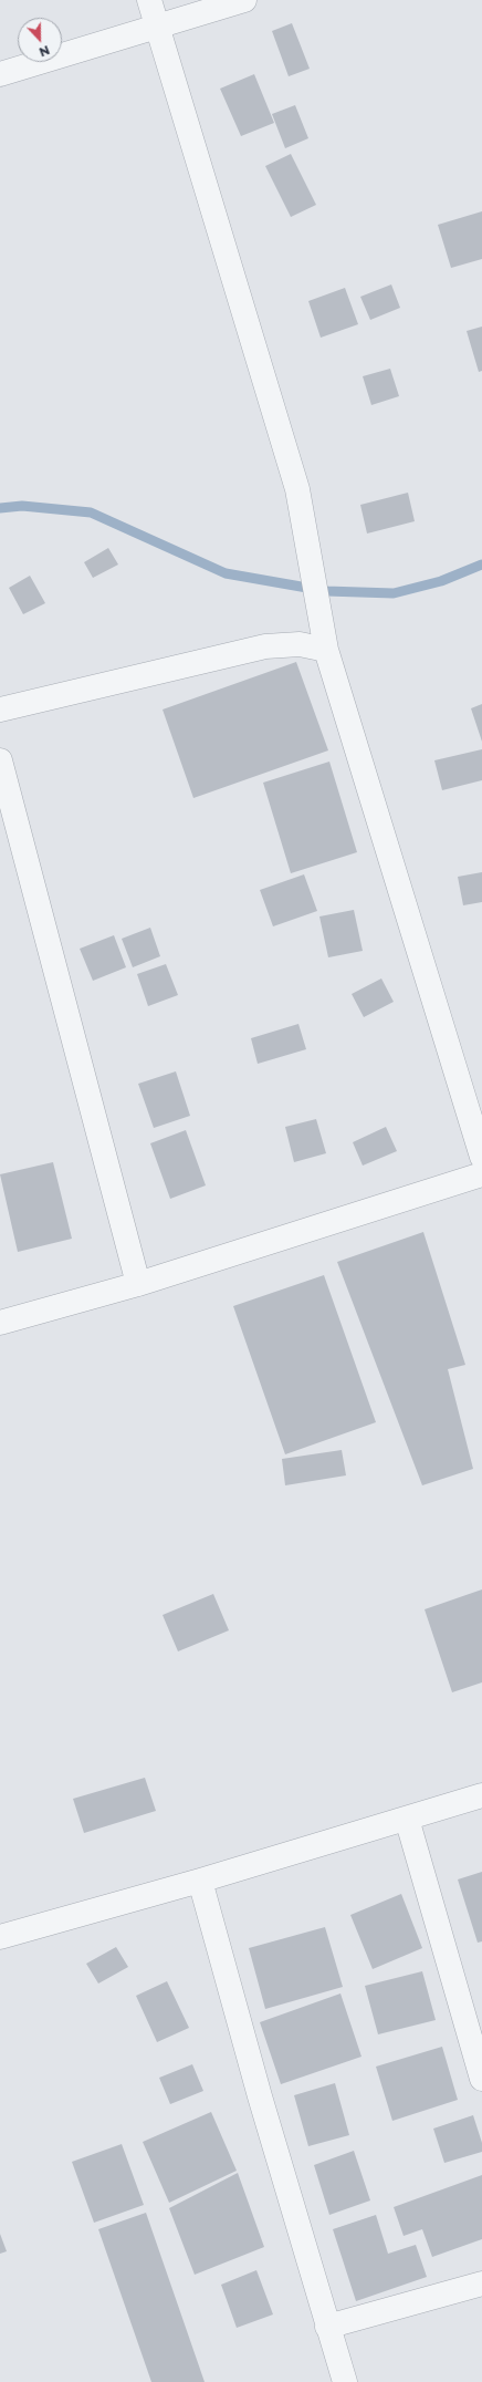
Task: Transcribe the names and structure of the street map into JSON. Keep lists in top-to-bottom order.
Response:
{
  "north": "bottom"
}
